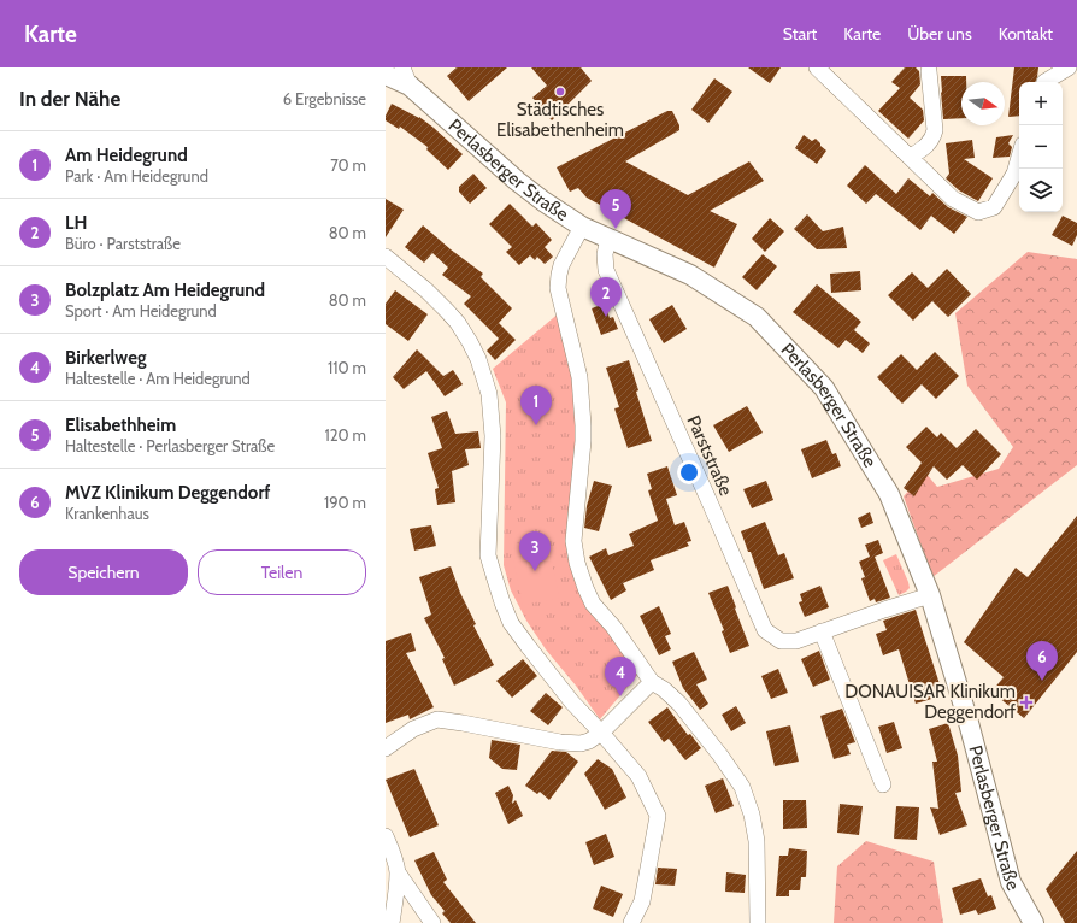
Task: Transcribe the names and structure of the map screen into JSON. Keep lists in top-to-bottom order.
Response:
{
  "streets": {
    "street": ["Perlasberger Straße", "Parststraße"]
  },
  "crossings": [
    ["Perlasberger Straße", "Parststraße"]
  ],
  "places": {
    "other": ["Städtisches Elisabethenheim"],
    "health": ["DONAUISAR Klinikum Deggendorf"]
  },
  "north": "right",
  "page": {
    "header": "Karte",
    "nav": [
      "Start",
      "Karte",
      "Über uns",
      "Kontakt"
    ],
    "heading": ["In der Nähe", "6 Ergebnisse"],
    "map_buttons": ["+", "−"],
    "list": [
      {
        "mark": "1",
        "name": "Am Heidegrund",
        "note": "Park · Am Heidegrund",
        "value": "70 m"
      },
      {
        "mark": "2",
        "name": "LH",
        "note": "Büro · Parststraße",
        "value": "80 m"
      },
      {
        "mark": "3",
        "name": "Bolzplatz Am Heidegrund",
        "note": "Sport · Am Heidegrund",
        "value": "80 m"
      },
      {
        "mark": "4",
        "name": "Birkerlweg",
        "note": "Haltestelle · Am Heidegrund",
        "value": "110 m"
      },
      {
        "mark": "5",
        "name": "Elisabethheim",
        "note": "Haltestelle · Perlasberger Straße",
        "value": "120 m"
      },
      {
        "mark": "6",
        "name": "MVZ Klinikum Deggendorf",
        "note": "Krankenhaus",
        "value": "190 m"
      }
    ],
    "pins": [
      "5",
      "2",
      "1",
      "3",
      "6",
      "4"
    ],
    "buttons": ["Speichern", "Teilen"]
  }
}
